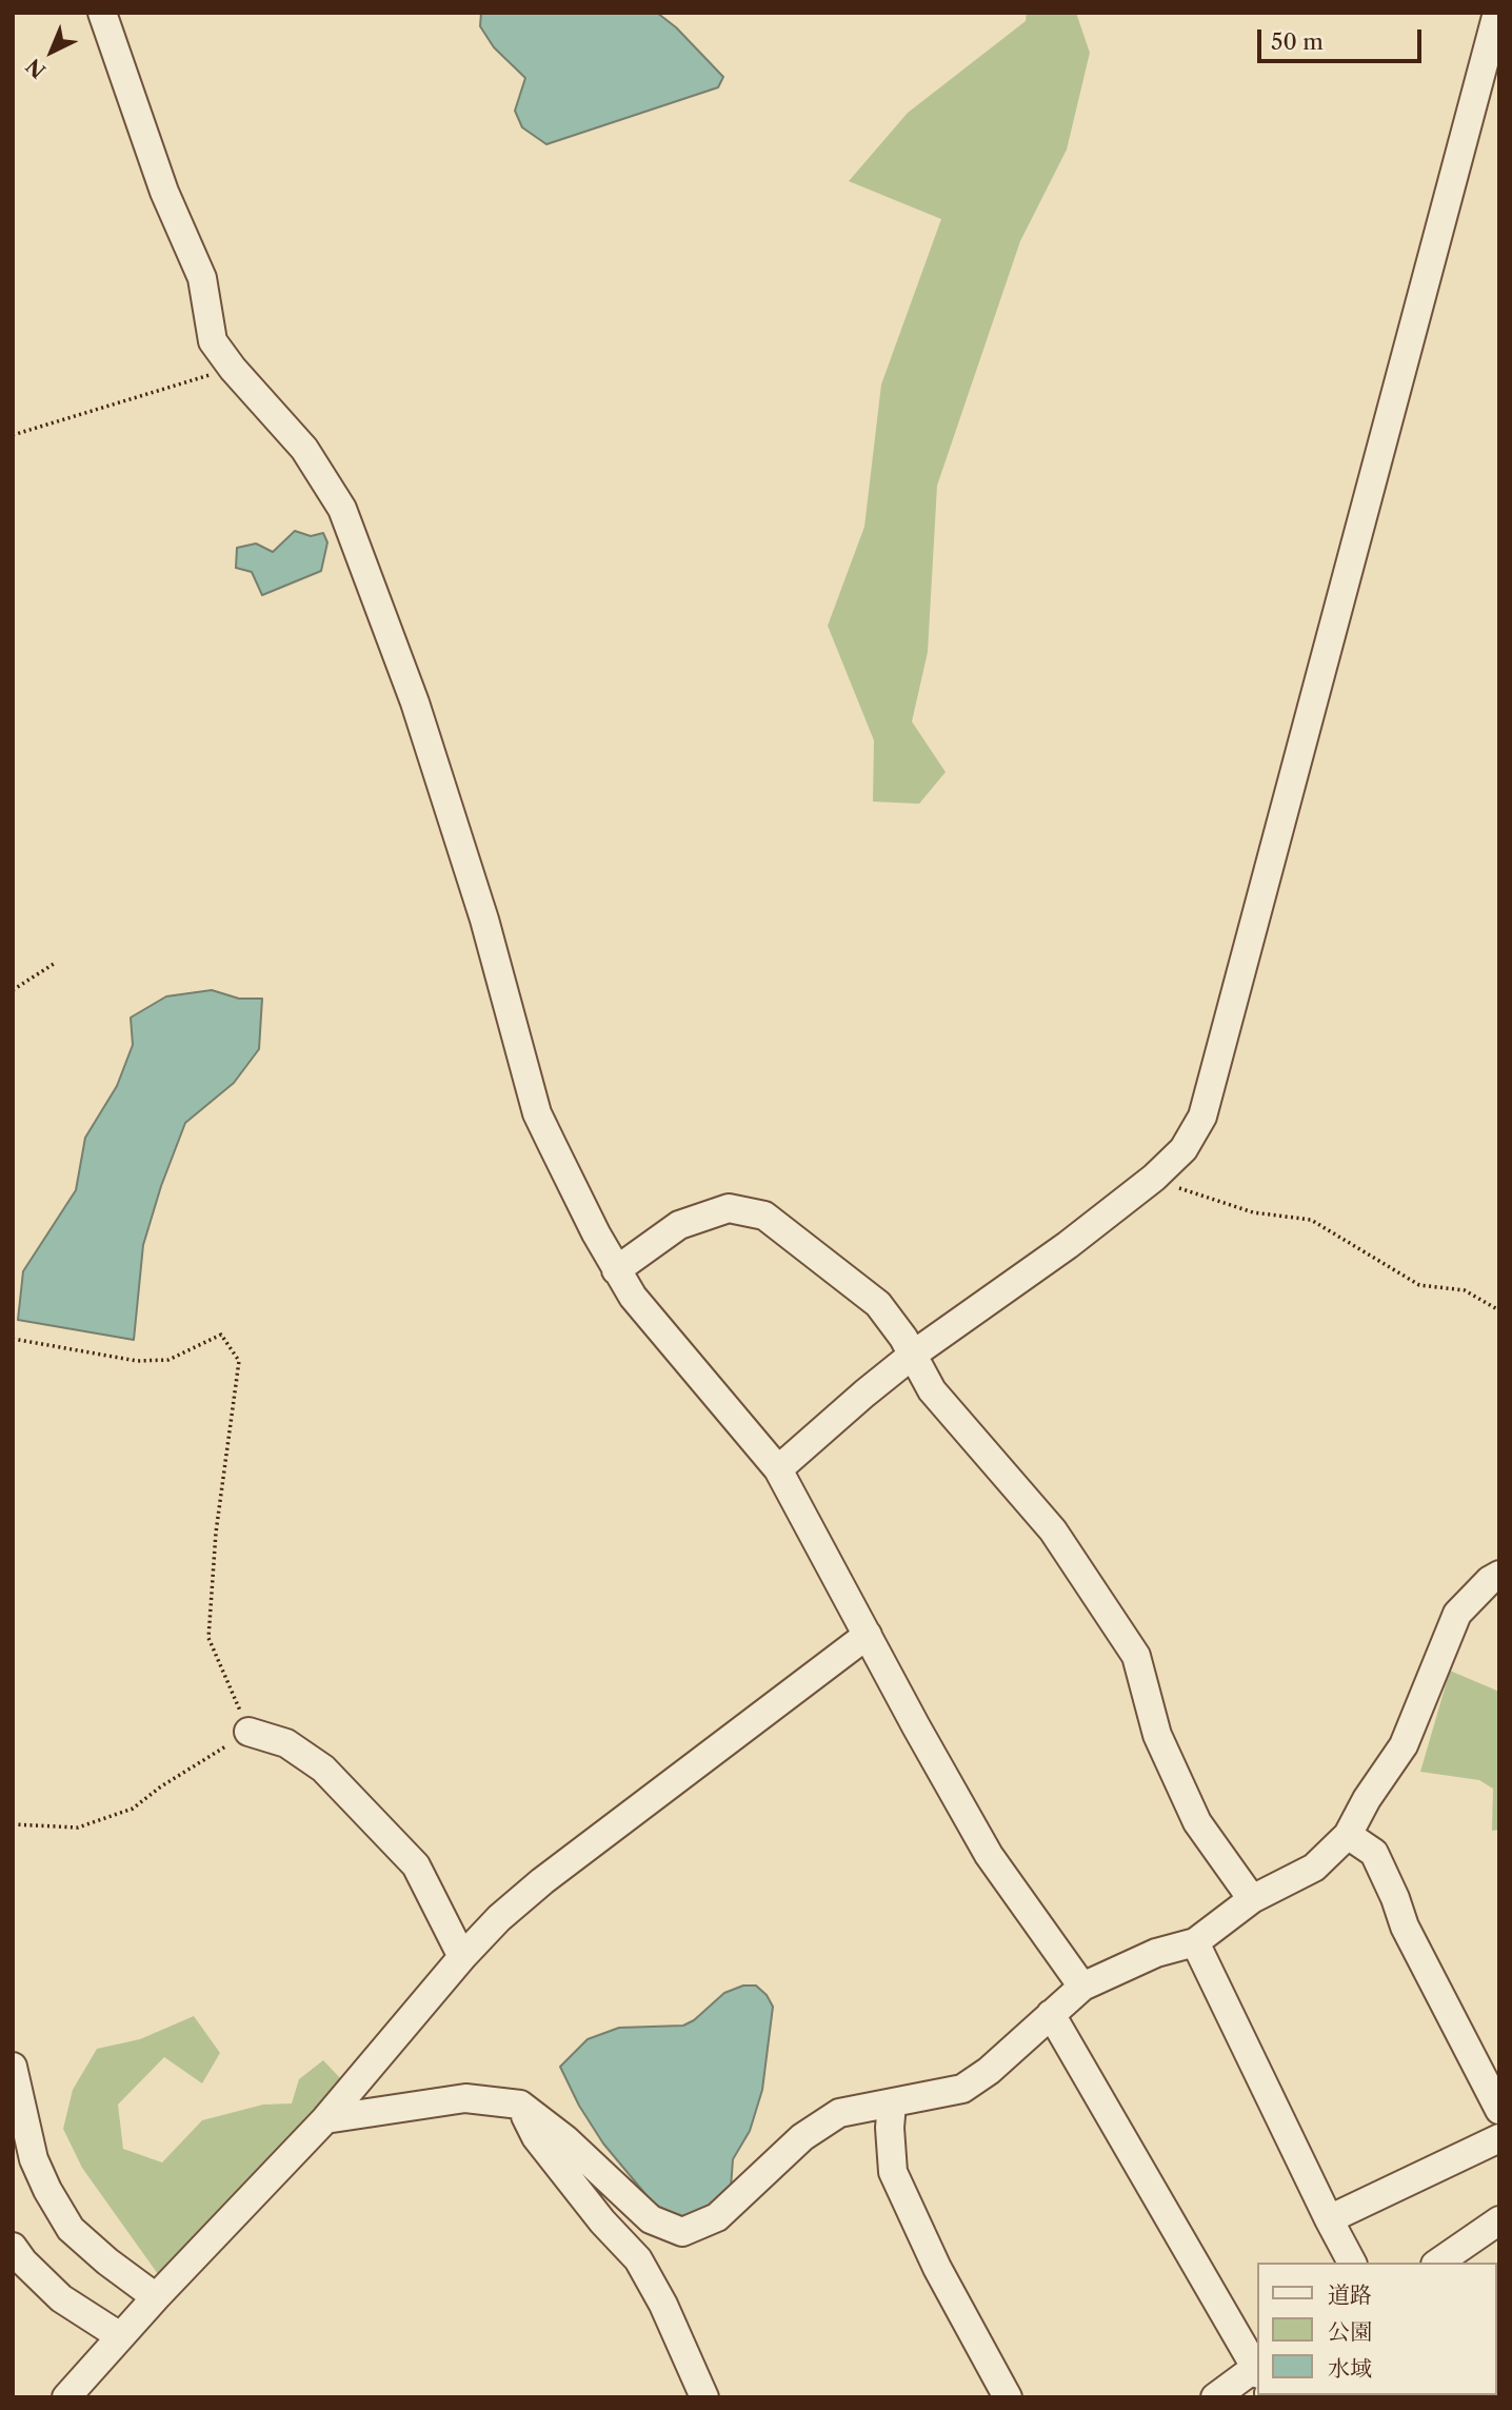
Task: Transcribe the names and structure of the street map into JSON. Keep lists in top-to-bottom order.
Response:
{
  "legend": ["道路", "公園", "水域"],
  "scale_bar": "50 m",
  "north": "bottom left"
}
